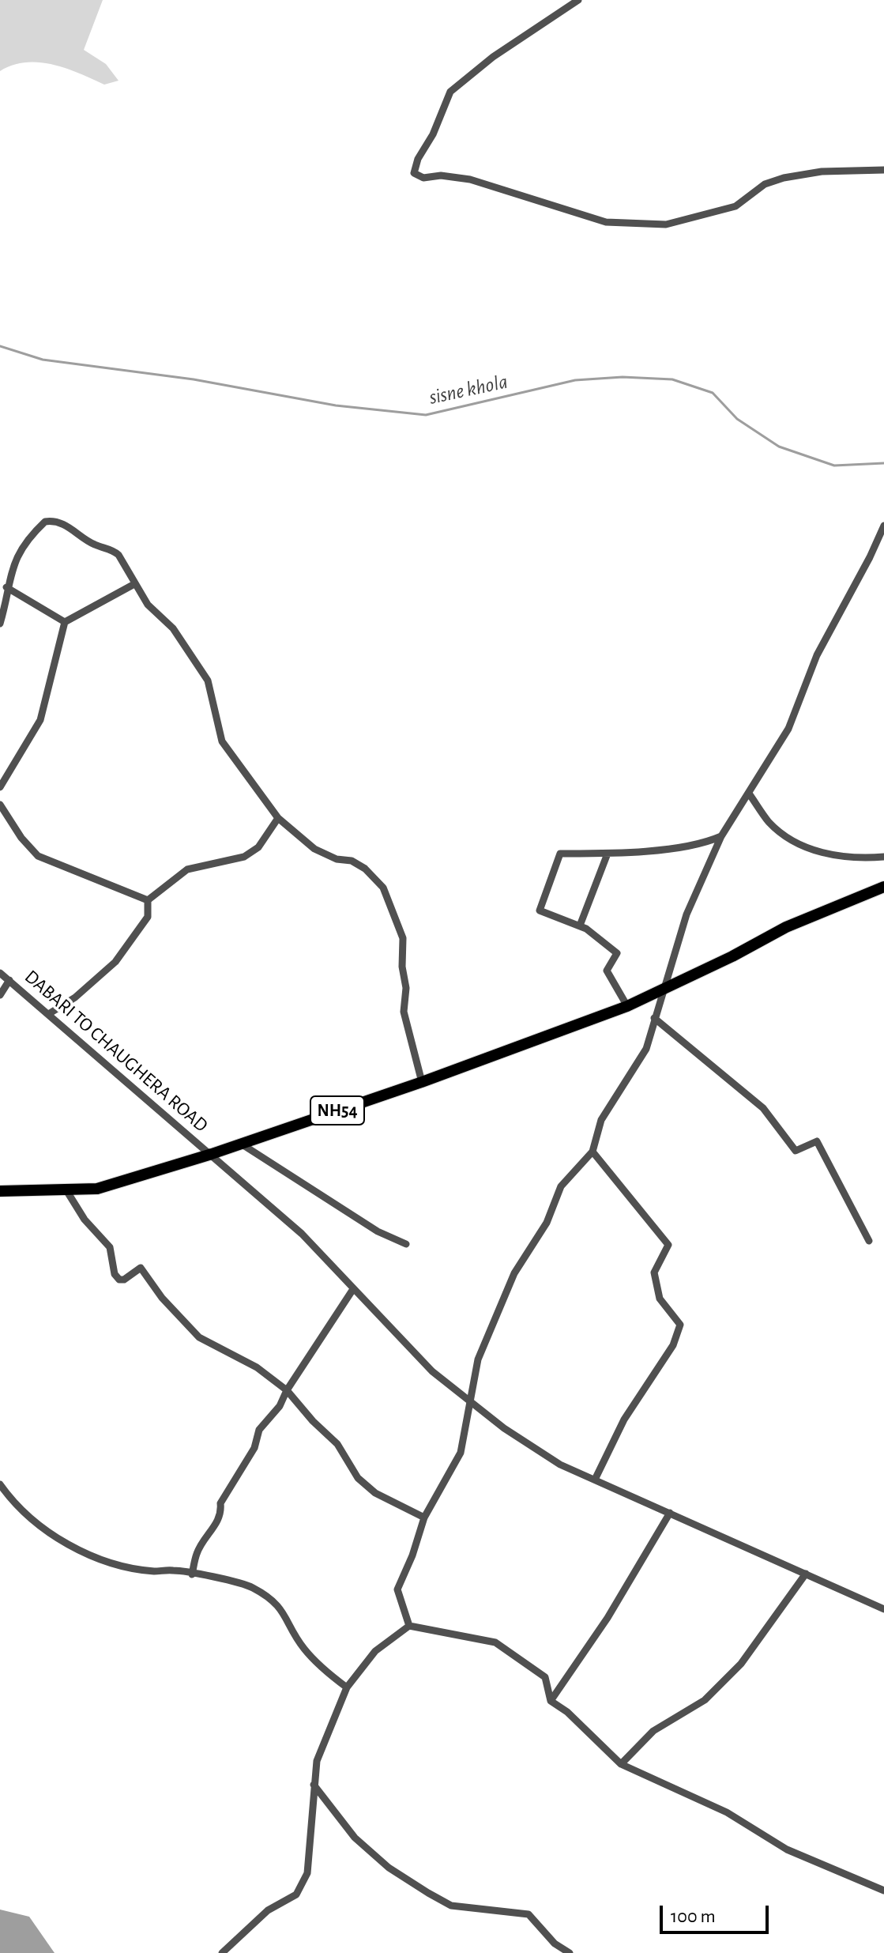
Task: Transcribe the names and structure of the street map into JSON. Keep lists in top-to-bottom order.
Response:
{
  "streets": {
    "main road": ["NH54"],
    "street": ["DABARI TO CHAUGHERA ROAD"]
  },
  "crossings": [
    ["DABARI TO CHAUGHERA ROAD", "NH54"]
  ],
  "water": ["sisne khola"],
  "scale_bar": "100 m"
}
